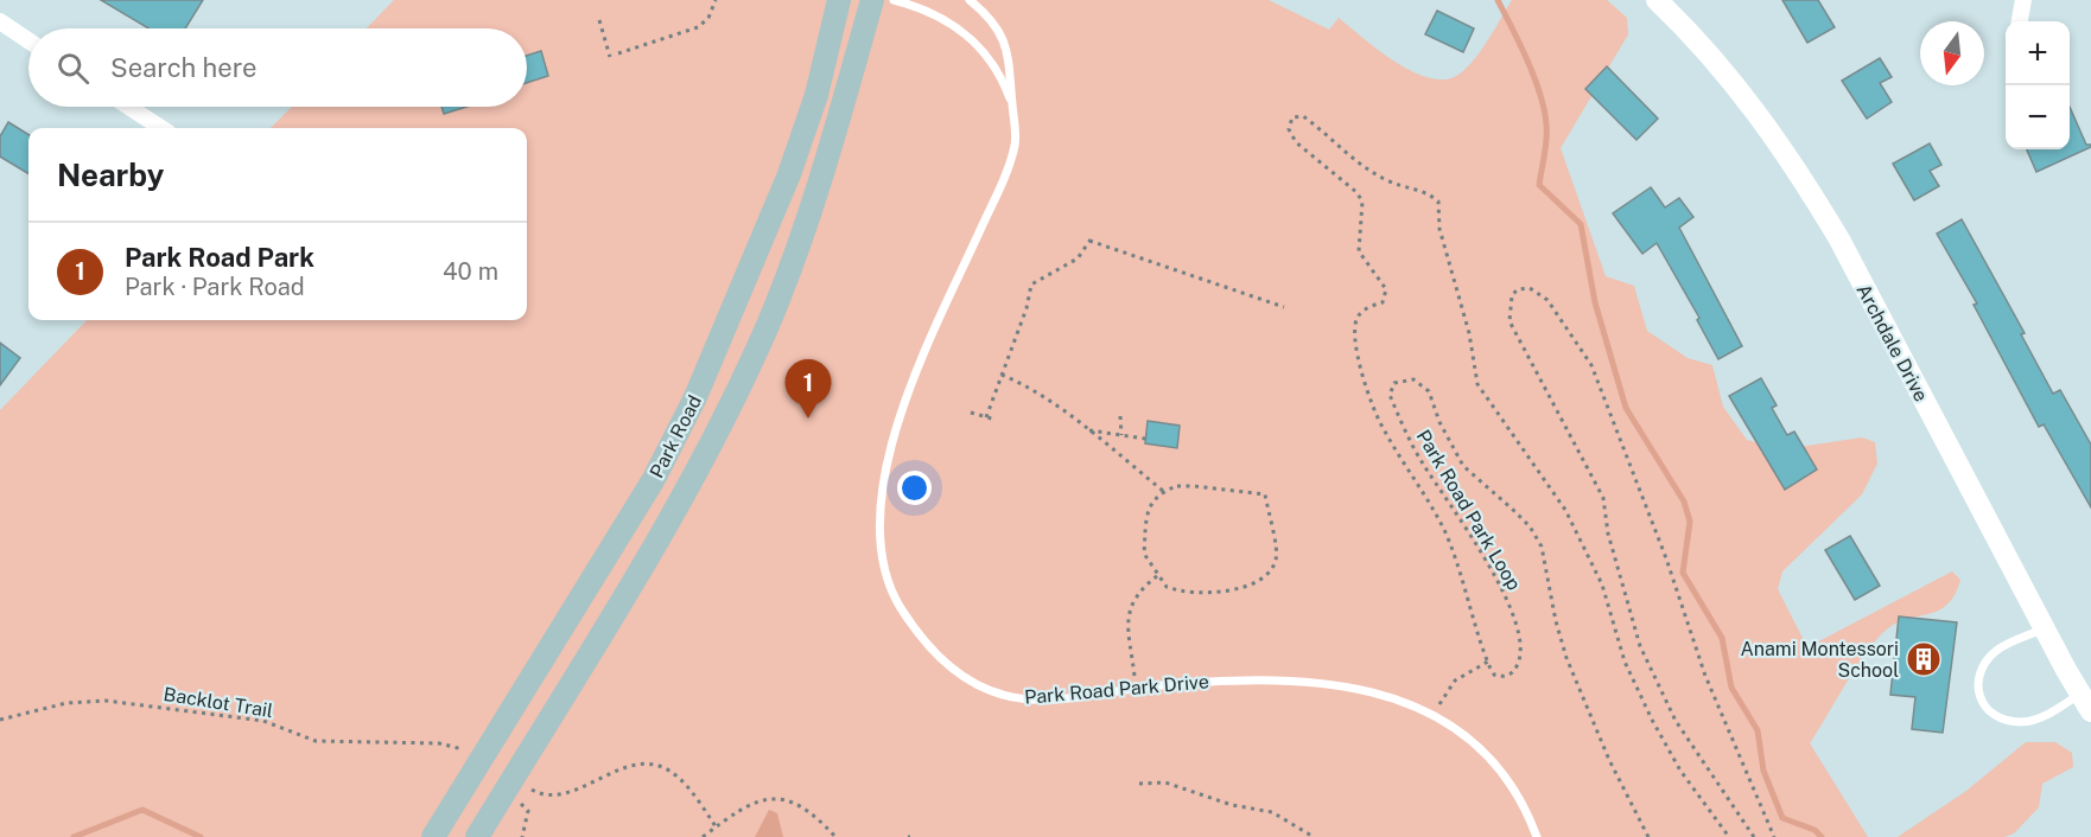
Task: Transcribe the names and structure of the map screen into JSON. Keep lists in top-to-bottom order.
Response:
{
  "streets": {
    "main road": ["Park Road"],
    "street": ["Archdale Drive"],
    "lane": ["Park Road Park Drive"],
    "path": ["Park Road Park Loop", "Backlot Trail"]
  },
  "places": {
    "building": ["Anami Montessori School"]
  },
  "north": "bottom",
  "page": {
    "map_buttons": ["+", "−"],
    "search": "Search here",
    "heading": "Nearby",
    "list": [
      {
        "mark": "1",
        "name": "Park Road Park",
        "note": "Park · Park Road",
        "value": "40 m"
      }
    ],
    "pins": "1"
  }
}
